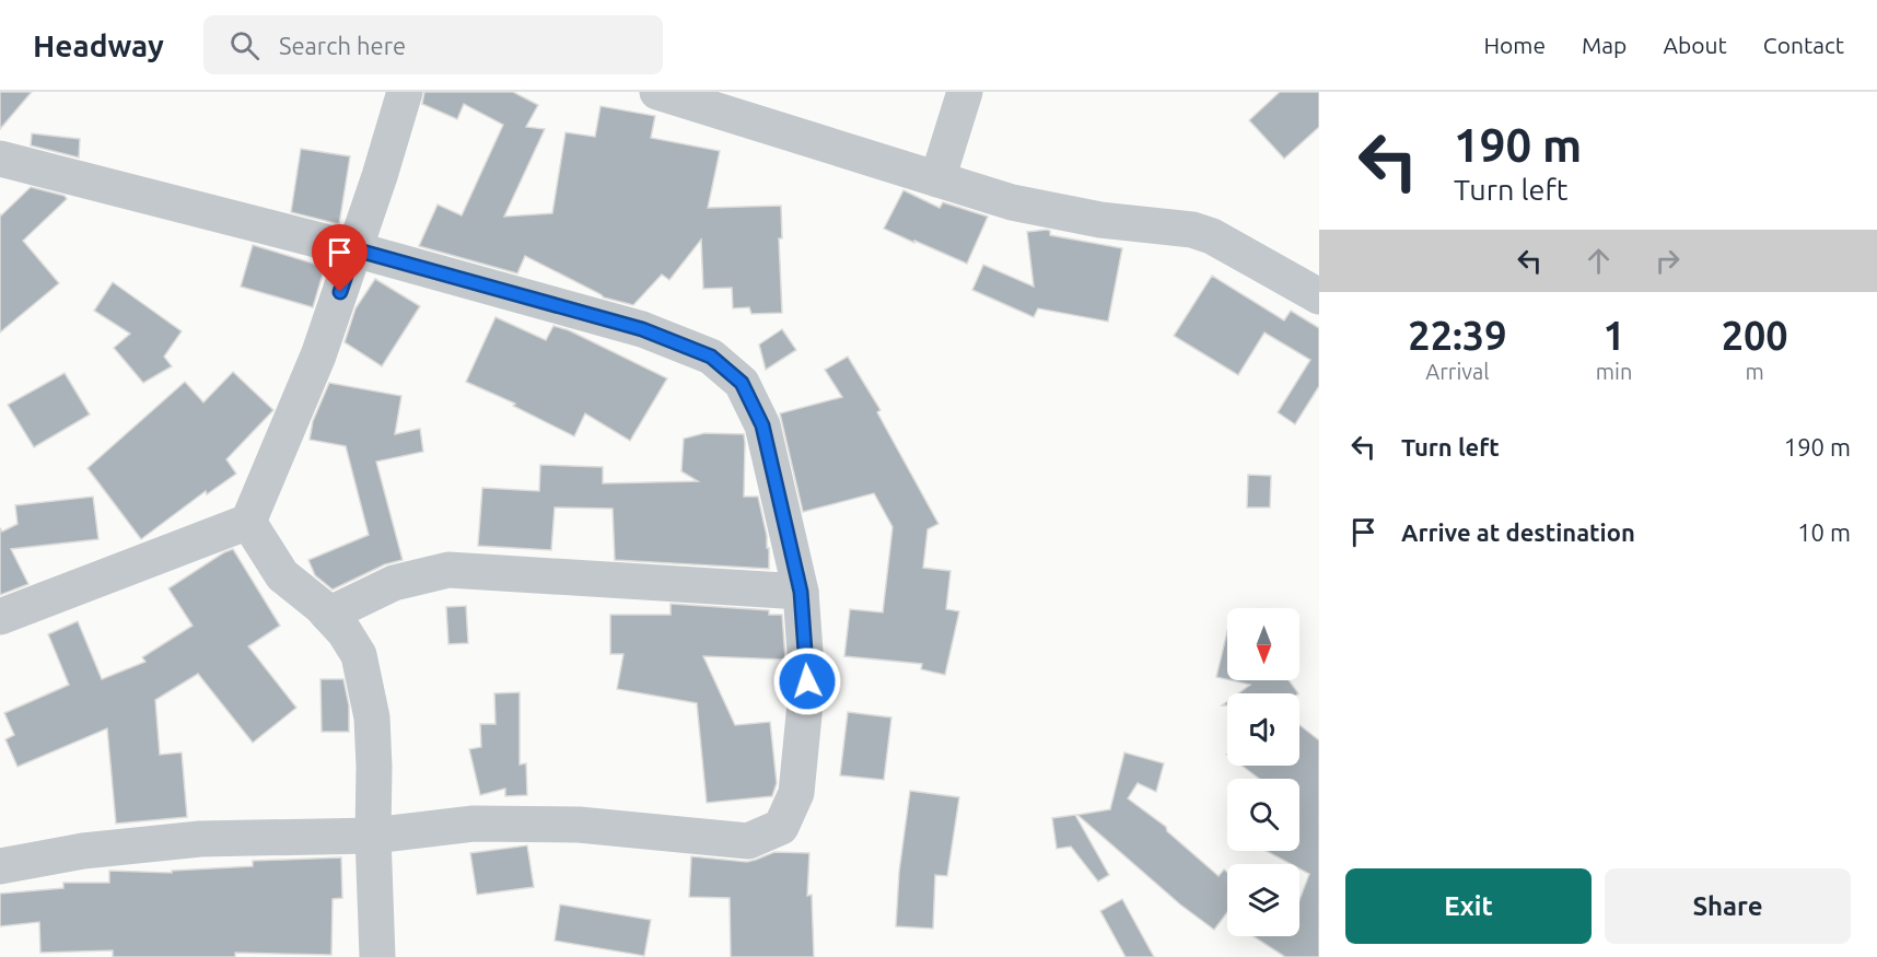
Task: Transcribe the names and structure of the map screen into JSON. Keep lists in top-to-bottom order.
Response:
{
  "north": "bottom",
  "page": {
    "header": "Headway",
    "search": "Search here",
    "nav": [
      "Home",
      "Map",
      "About",
      "Contact"
    ],
    "turn": ["190 m", "Turn left"],
    "eta": [
      "22:39",
      "Arrival",
      "1",
      "min",
      "200",
      "m"
    ],
    "list": [
      {
        "name": "Turn left",
        "value": "190 m"
      },
      {
        "name": "Arrive at destination",
        "value": "10 m"
      }
    ],
    "buttons": ["Exit", "Share"]
  }
}
